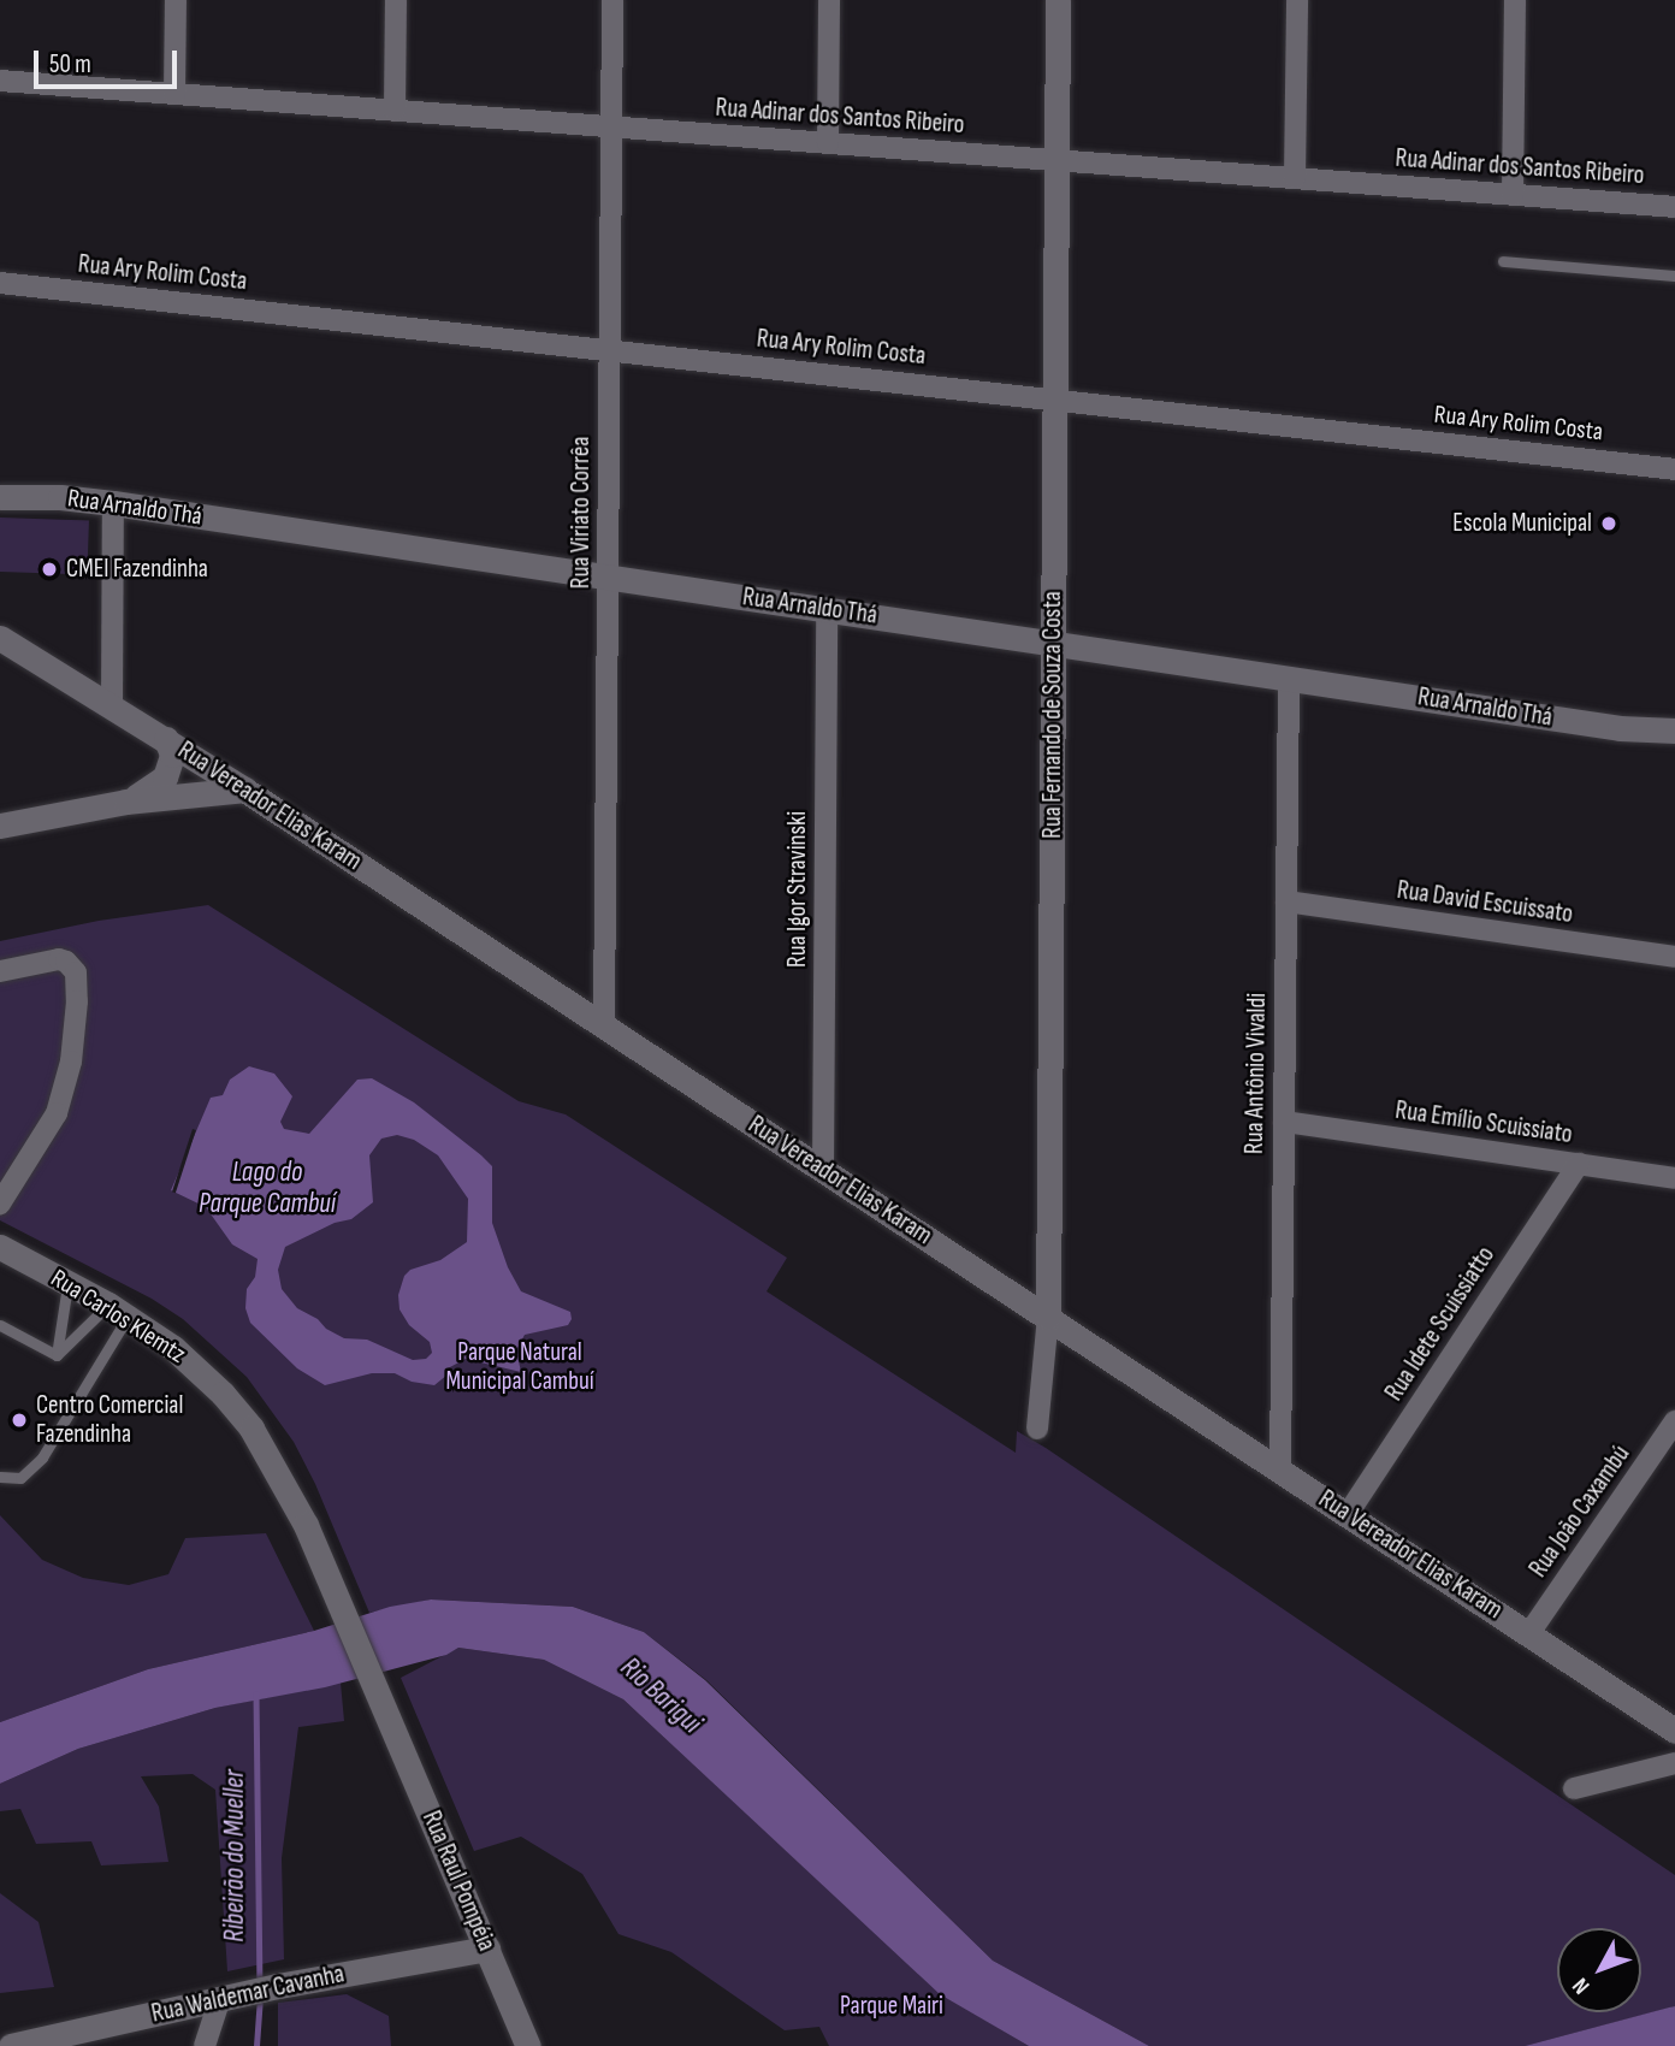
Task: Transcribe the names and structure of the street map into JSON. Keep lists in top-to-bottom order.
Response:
{
  "streets": {
    "main road": [
      "Rua Arnaldo Thá",
      "Rua Fernando de Souza Costa",
      "Rua Vereador Elias Karam",
      "Rua Carlos Klemtz",
      "Rua Raul Pompéia",
      "Rua Waldemar Cavanha"
    ],
    "street": [
      "Rua Adinar dos Santos Ribeiro",
      "Rua Ary Rolim Costa",
      "Rua Viriato Corrêa",
      "Rua Igor Stravinski",
      "Rua David Escuissato",
      "Rua Antônio Vivaldi",
      "Rua Emílio Scuissiato",
      "Rua Idete Scuissiatto",
      "Rua João Caxambú"
    ]
  },
  "crossings": [
    ["Rua Adinar dos Santos Ribeiro", "Rua Viriato Corrêa"],
    ["Rua Adinar dos Santos Ribeiro", "Rua Fernando de Souza Costa"],
    ["Rua Ary Rolim Costa", "Rua Viriato Corrêa"],
    ["Rua Ary Rolim Costa", "Rua Fernando de Souza Costa"],
    ["Rua Arnaldo Thá", "Rua Viriato Corrêa"],
    ["Rua Arnaldo Thá", "Rua Fernando de Souza Costa"],
    ["Rua Arnaldo Thá", "Rua Igor Stravinski"],
    ["Rua Arnaldo Thá", "Rua Antônio Vivaldi"],
    ["Rua Viriato Corrêa", "Rua Vereador Elias Karam"],
    ["Rua Fernando de Souza Costa", "Rua Vereador Elias Karam"],
    ["Rua Vereador Elias Karam", "Rua Igor Stravinski"],
    ["Rua Vereador Elias Karam", "Rua Antônio Vivaldi"],
    ["Rua Vereador Elias Karam", "Rua Idete Scuissiatto"],
    ["Rua Vereador Elias Karam", "Rua João Caxambú"],
    ["Rua David Escuissato", "Rua Antônio Vivaldi"],
    ["Rua Antônio Vivaldi", "Rua Emílio Scuissiato"],
    ["Rua Emílio Scuissiato", "Rua Idete Scuissiatto"],
    ["Rua Carlos Klemtz", "Rua Raul Pompéia"],
    ["Rua Raul Pompéia", "Rua Waldemar Cavanha"]
  ],
  "water": ["Lago do Parque Cambuí", "Rio Barigui", "Ribeirão do Mueller"],
  "parks": ["Parque Natural Municipal Cambuí", "Parque Mairi"],
  "places": ["Escola Municipal", "CMEI Fazendinha", "Centro Comercial Fazendinha"],
  "scale_bar": "50 m",
  "north": "bottom left"
}
